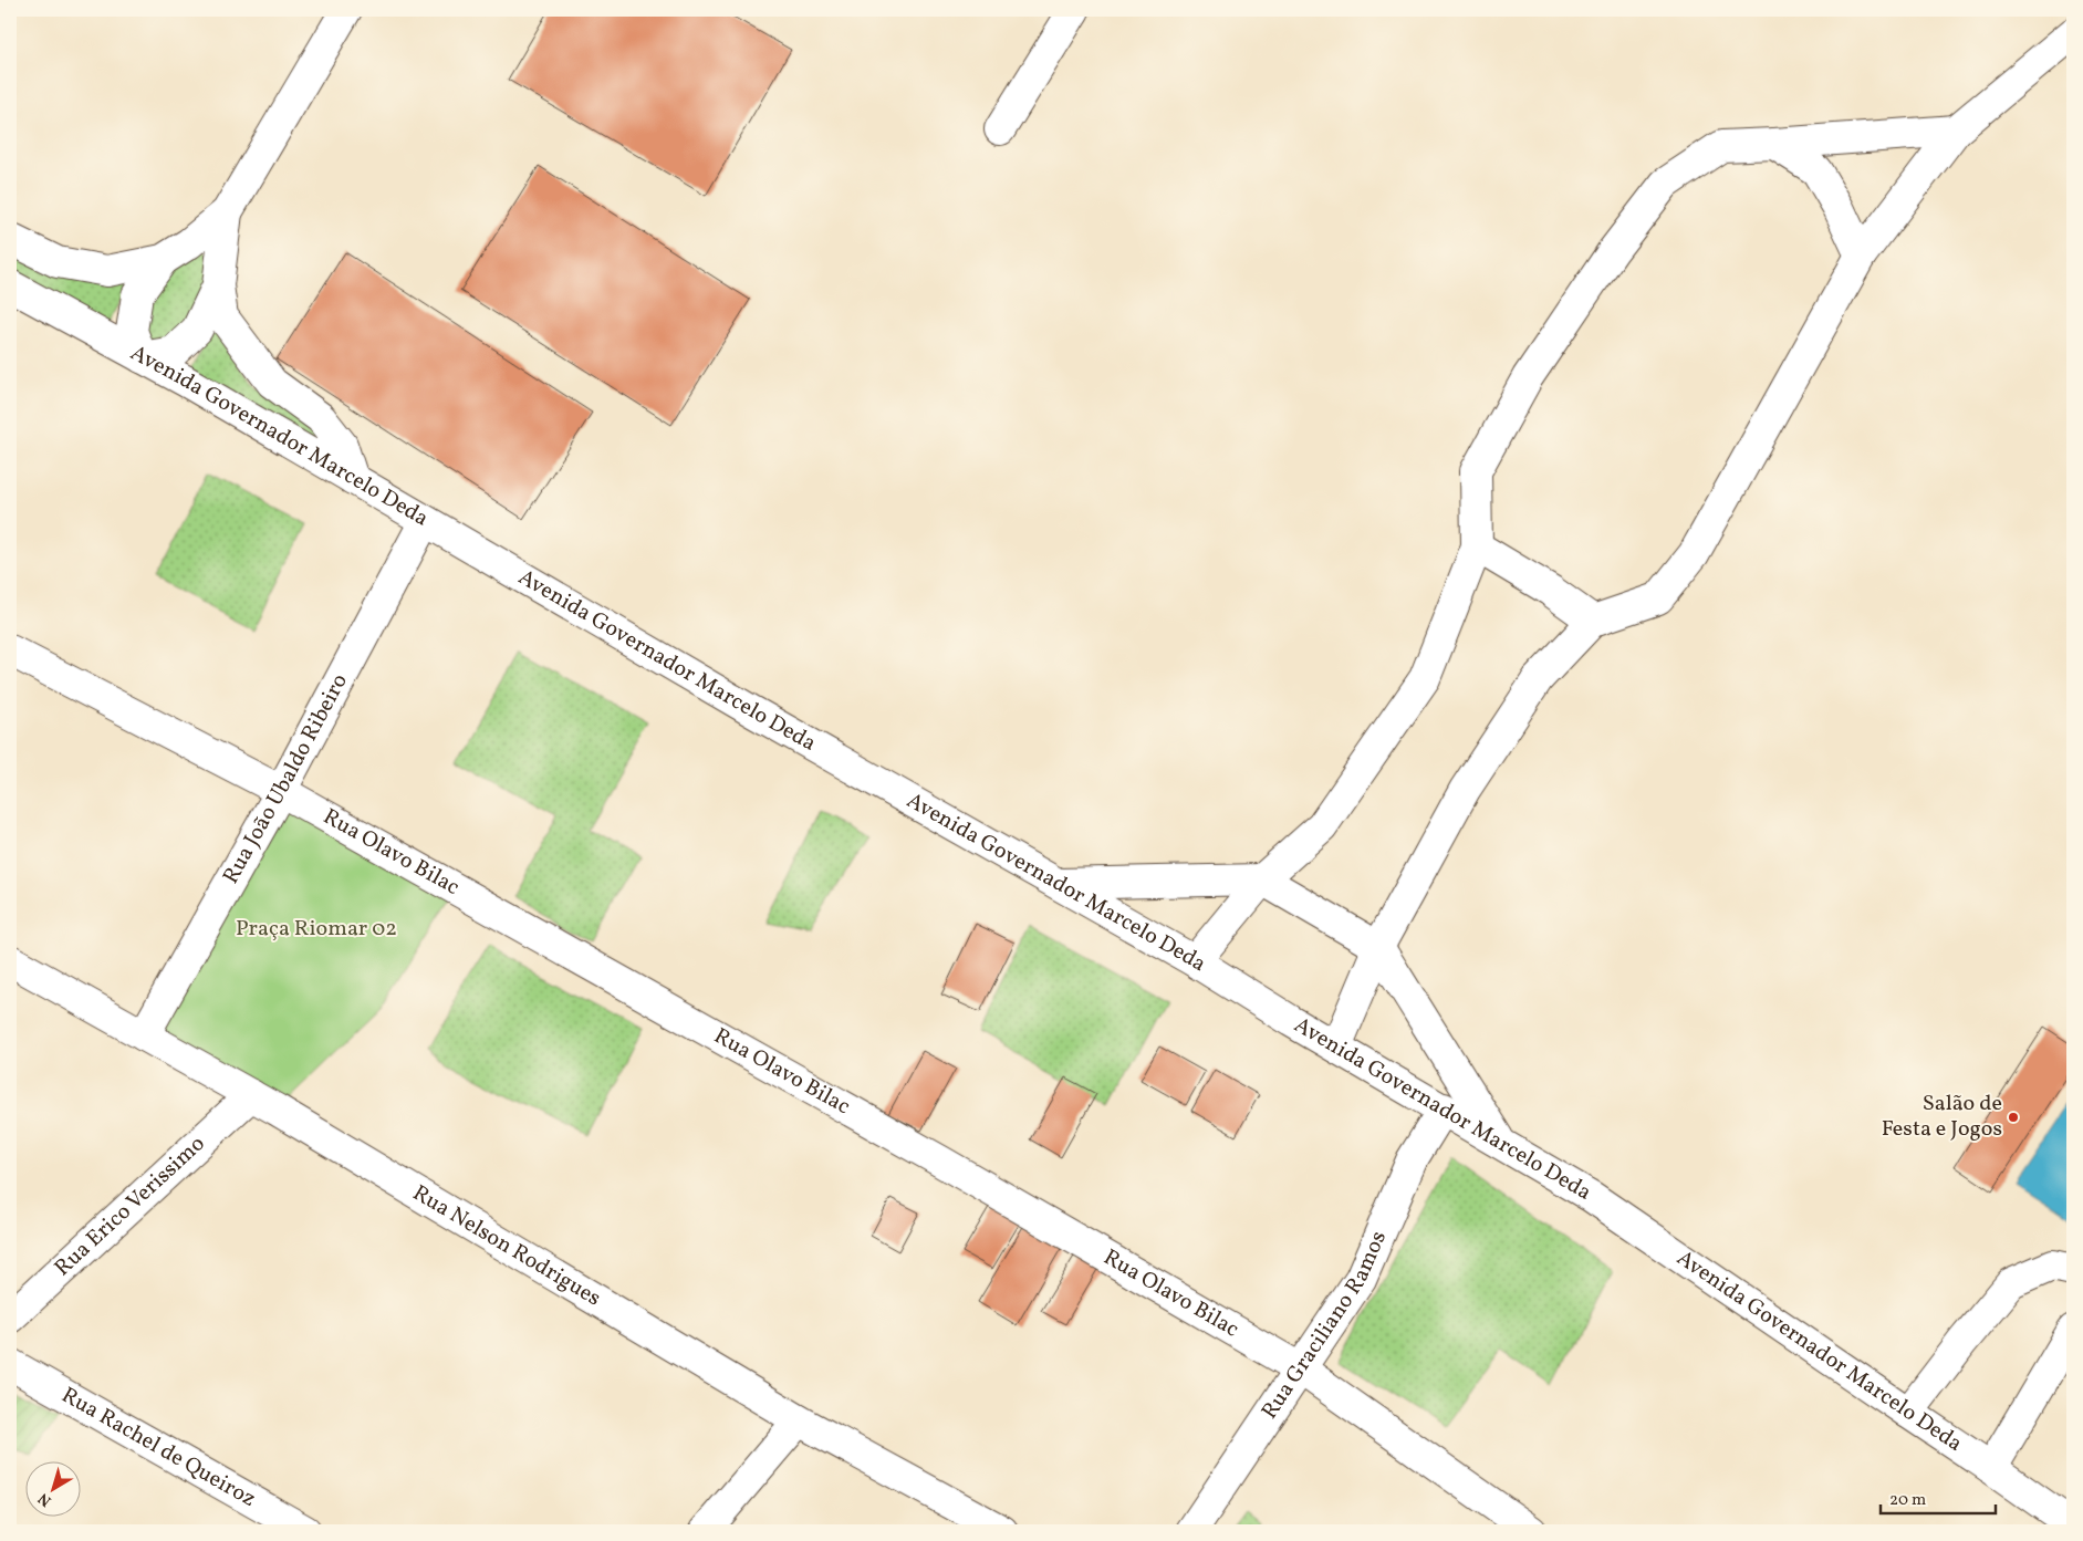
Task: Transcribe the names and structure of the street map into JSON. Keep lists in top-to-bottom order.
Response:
{
  "streets": {
    "street": [
      "Avenida Governador Marcelo Deda",
      "Rua João Ubaldo Ribeiro",
      "Rua Olavo Bilac",
      "Rua Erico Verissimo",
      "Rua Nelson Rodrigues",
      "Rua Graciliano Ramos",
      "Rua Rachel de Queiroz"
    ]
  },
  "crossings": [
    ["Avenida Governador Marcelo Deda", "Rua João Ubaldo Ribeiro"],
    ["Avenida Governador Marcelo Deda", "Rua Graciliano Ramos"],
    ["Rua João Ubaldo Ribeiro", "Rua Olavo Bilac"],
    ["Rua João Ubaldo Ribeiro", "Rua Nelson Rodrigues"],
    ["Rua Olavo Bilac", "Rua Graciliano Ramos"],
    ["Rua Erico Verissimo", "Rua Nelson Rodrigues"]
  ],
  "parks": ["Praça Riomar 02"],
  "places": ["Salão de Festa e Jogos"],
  "scale_bar": "20 m",
  "north": "bottom left"
}
